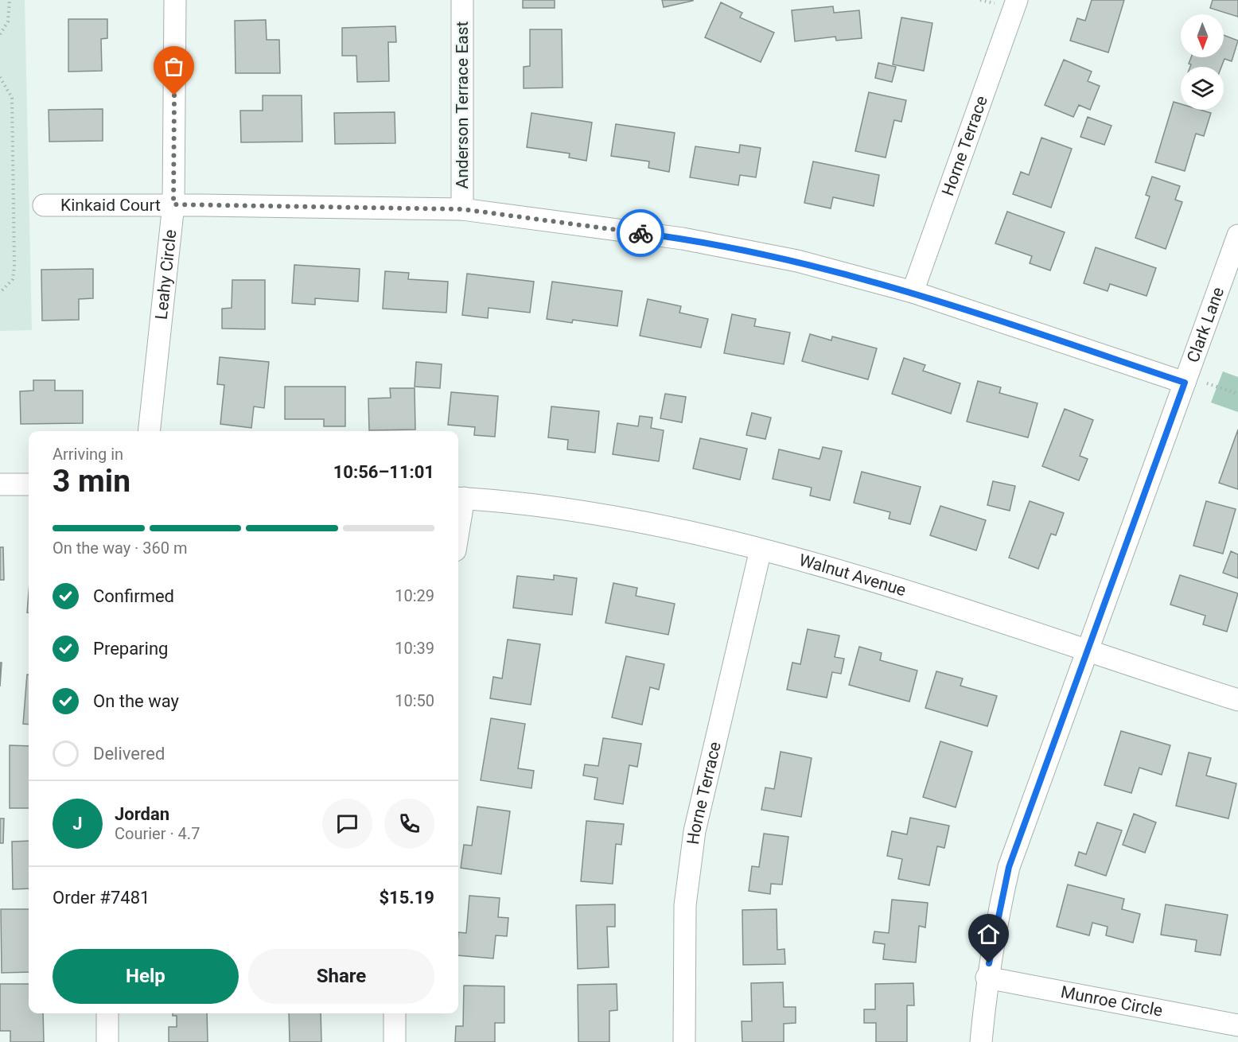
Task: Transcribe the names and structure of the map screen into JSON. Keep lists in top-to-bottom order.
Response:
{
  "streets": {
    "street": [
      "Anderson Terrace East",
      "Horne Terrace",
      "Kinkaid Court",
      "Leahy Circle",
      "Clark Lane",
      "Walnut Avenue",
      "Munroe Circle"
    ]
  },
  "crossings": [
    ["Anderson Terrace East", "Kinkaid Court"],
    ["Horne Terrace", "Kinkaid Court"],
    ["Horne Terrace", "Walnut Avenue"],
    ["Kinkaid Court", "Leahy Circle"],
    ["Kinkaid Court", "Clark Lane"],
    ["Clark Lane", "Walnut Avenue"],
    ["Clark Lane", "Munroe Circle"]
  ],
  "north": "bottom",
  "page": {
    "heading": ["3 min", "Arriving in", "10:56–11:01"],
    "panel": [
      "Jordan",
      "Courier · 4.7",
      "Order #7481",
      "$15.19"
    ],
    "bar": "On the way · 360 m",
    "list": [
      ["Confirmed", "10:29"],
      ["Preparing", "10:39"],
      ["On the way", "10:50"],
      "Delivered"
    ],
    "round": "J",
    "buttons": ["Help", "Share"]
  }
}
